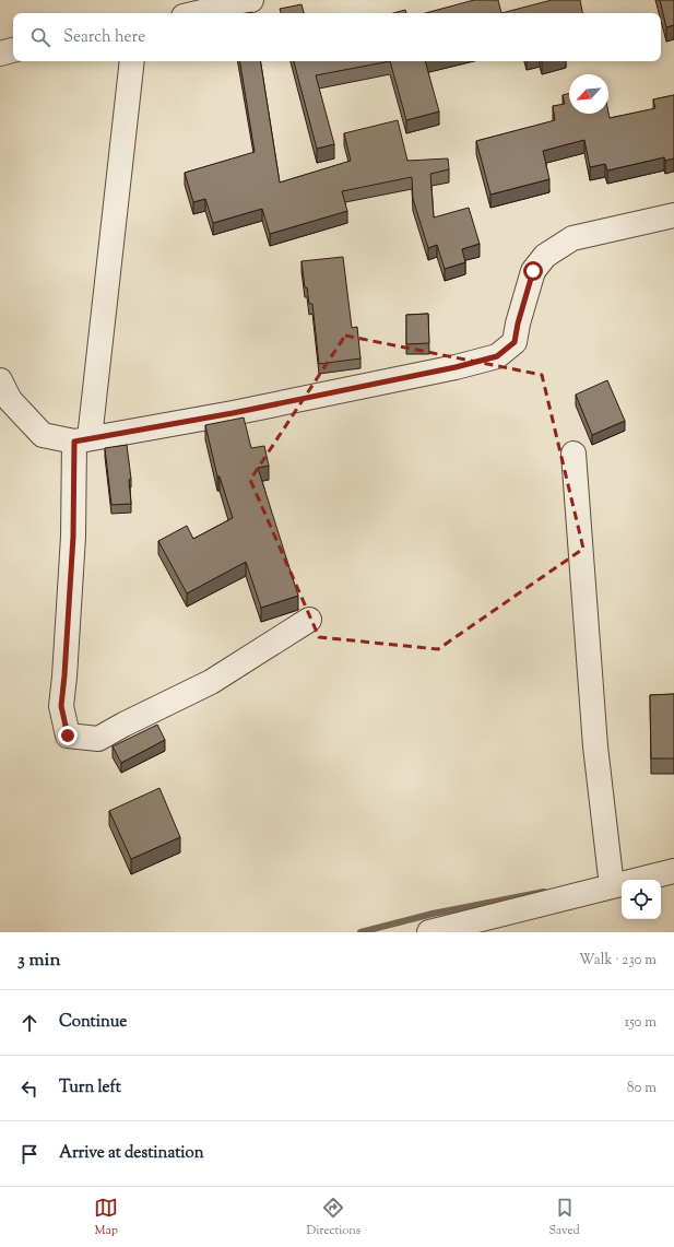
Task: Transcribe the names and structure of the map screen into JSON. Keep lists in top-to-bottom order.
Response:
{
  "north": "bottom left",
  "page": {
    "search": "Search here",
    "heading": ["3 min", "Walk · 230 m"],
    "list": [
      ["Continue", "150 m"],
      ["Turn left", "80 m"],
      "Arrive at destination"
    ],
    "nav": ["Map", "Directions", "Saved"]
  }
}
